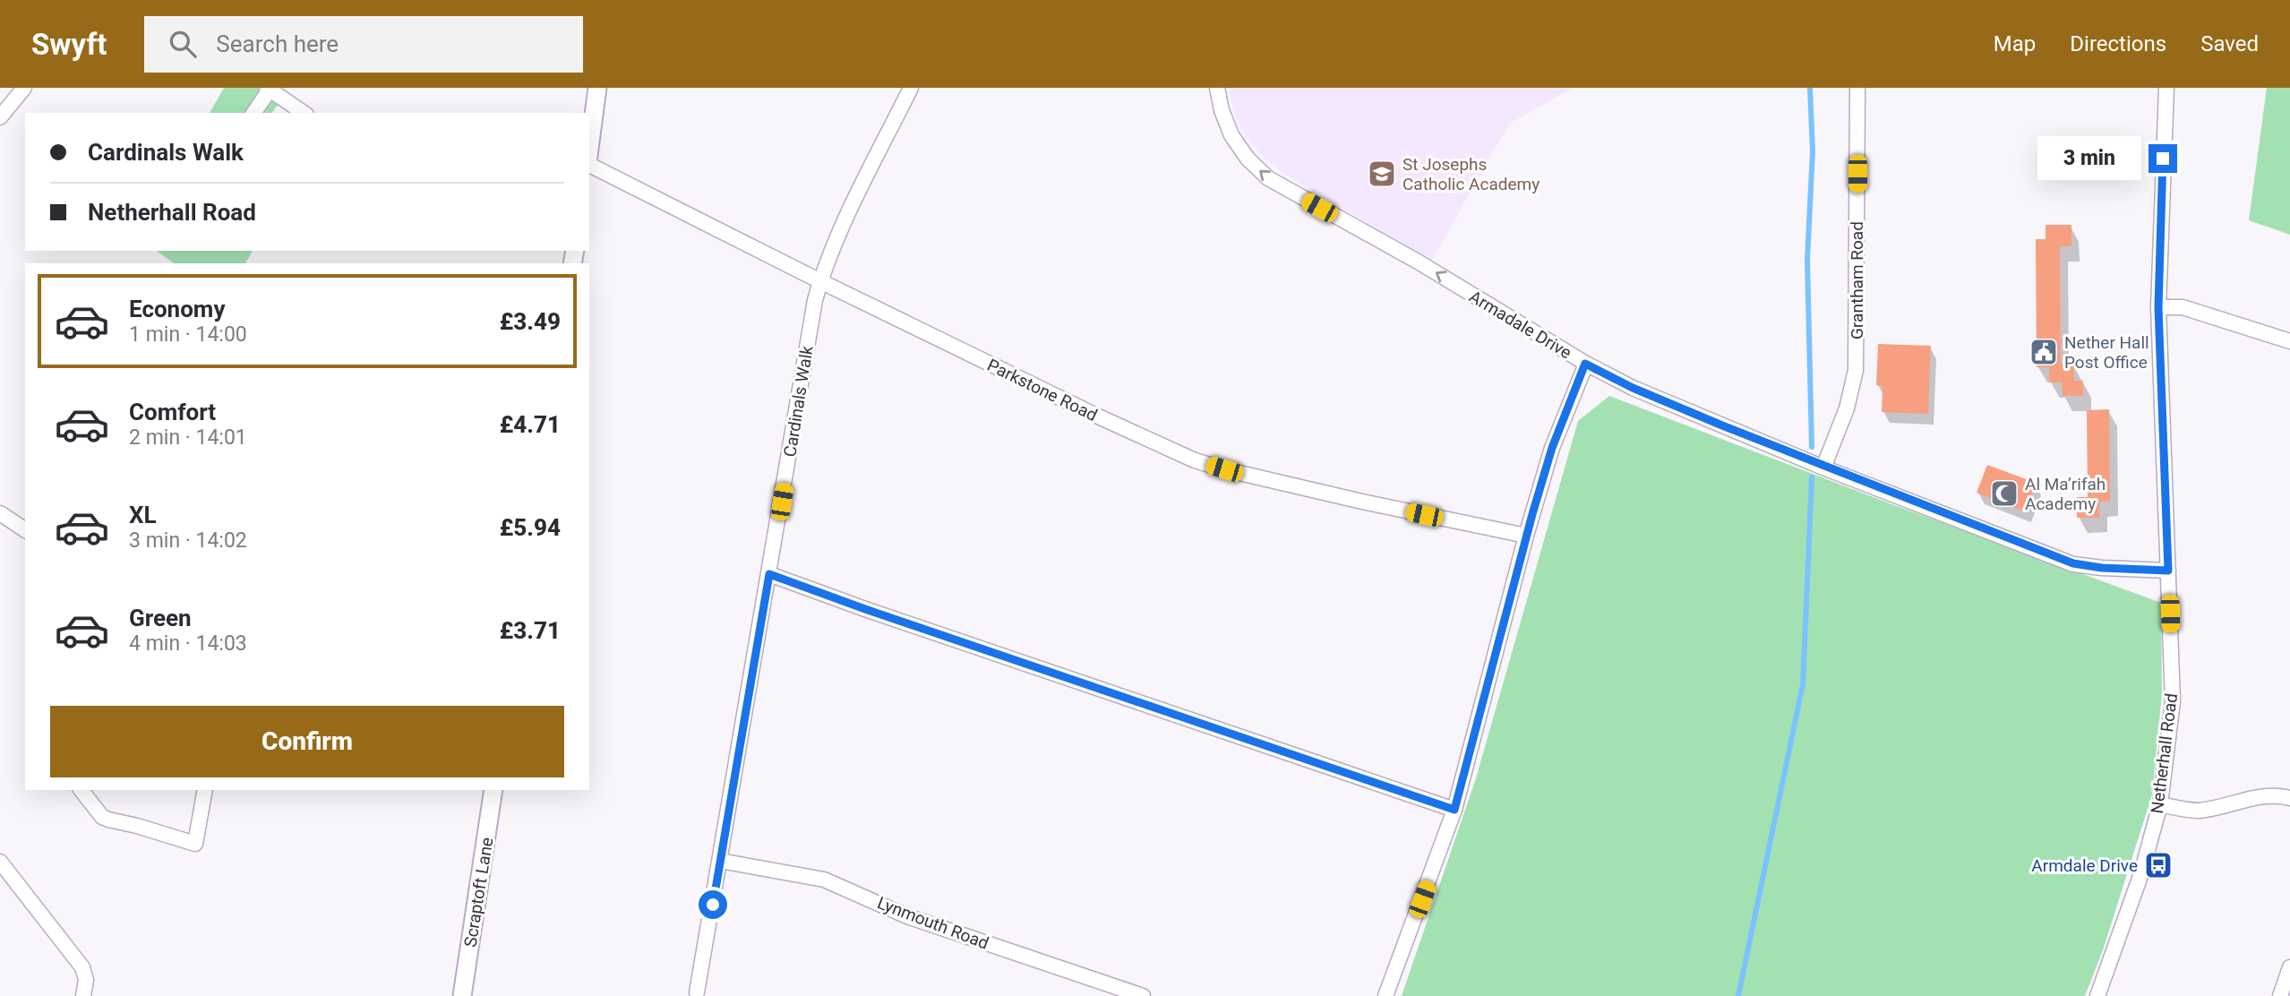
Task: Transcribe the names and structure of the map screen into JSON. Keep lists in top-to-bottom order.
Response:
{
  "streets": {
    "street": [
      "Grantham Road",
      "Armadale Drive",
      "Parkstone Road",
      "Cardinals Walk",
      "Netherhall Road",
      "Scraptoft Lane",
      "Lynmouth Road"
    ]
  },
  "crossings": [
    ["Grantham Road", "Armadale Drive"],
    ["Armadale Drive", "Netherhall Road"],
    ["Parkstone Road", "Cardinals Walk"],
    ["Cardinals Walk", "Lynmouth Road"]
  ],
  "one_way": ["Armadale Drive"],
  "places": {
    "school or university": ["St Josephs Catholic Academy"],
    "public building": ["Nether Hall Post Office"],
    "mosque": ["Al Ma’rifah Academy"],
    "bus stop": ["Armdale Drive"]
  },
  "page": {
    "header": "Swyft",
    "search": "Search here",
    "nav": ["Map", "Directions", "Saved"],
    "banner": ["Cardinals Walk", "Netherhall Road"],
    "bubble": "3 min",
    "list": [
      {
        "name": "Economy",
        "note": "1 min · 14:00",
        "value": "£3.49"
      },
      {
        "name": "Comfort",
        "note": "2 min · 14:01",
        "value": "£4.71"
      },
      {
        "name": "XL",
        "note": "3 min · 14:02",
        "value": "£5.94"
      },
      {
        "name": "Green",
        "note": "4 min · 14:03",
        "value": "£3.71"
      }
    ],
    "buttons": "Confirm"
  }
}
